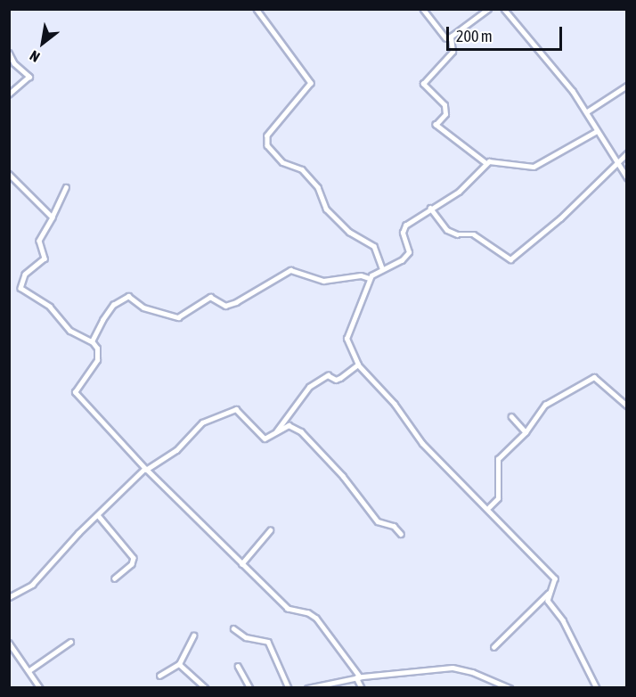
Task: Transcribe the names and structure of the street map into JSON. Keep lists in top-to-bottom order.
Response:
{
  "scale_bar": "200 m",
  "north": "bottom left"
}
